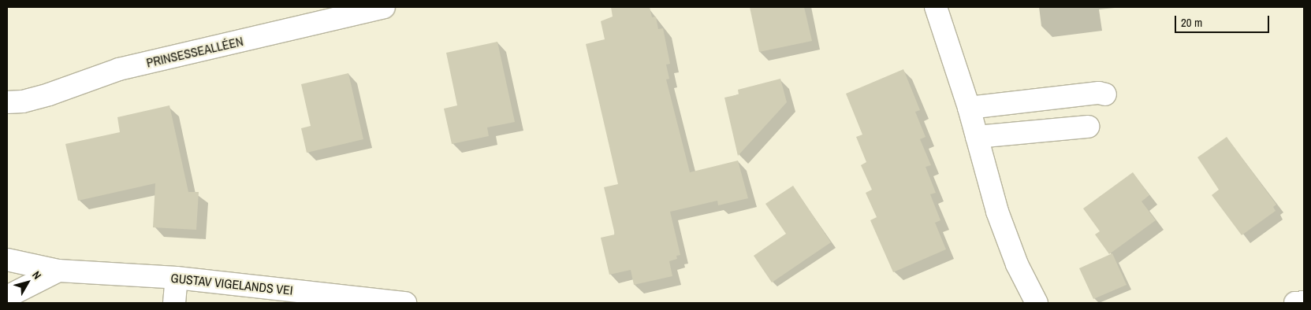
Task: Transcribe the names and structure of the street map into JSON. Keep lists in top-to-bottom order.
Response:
{
  "streets": {
    "street": ["PRINSESSEALLÉEN", "GUSTAV VIGELANDS VEI"]
  },
  "scale_bar": "20 m",
  "north": "top right"
}
